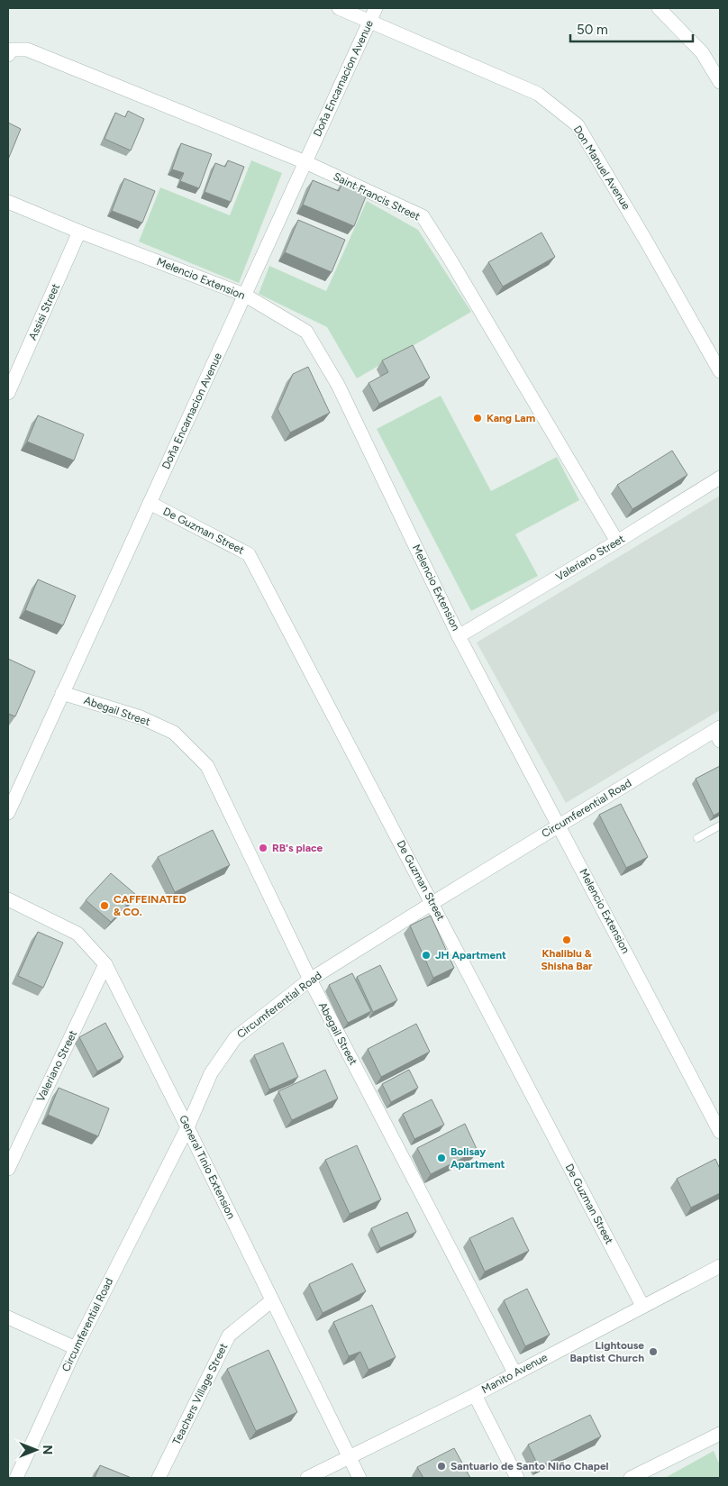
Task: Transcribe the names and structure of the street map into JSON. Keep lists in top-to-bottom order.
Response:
{
  "streets": {
    "street": [
      "Doña Encarnacion Avenue",
      "Don Manuel Avenue",
      "Saint Francis Street",
      "Melencio Extension",
      "Assisi Street",
      "De Guzman Street",
      "Valeriano Street",
      "Abegail Street",
      "Circumferential Road",
      "General Tinio Extension",
      "Manito Avenue",
      "Teachers Village Street"
    ]
  },
  "crossings": [
    ["Doña Encarnacion Avenue", "Don Manuel Avenue"],
    ["Doña Encarnacion Avenue", "Saint Francis Street"],
    ["Doña Encarnacion Avenue", "Melencio Extension"],
    ["Doña Encarnacion Avenue", "De Guzman Street"],
    ["Doña Encarnacion Avenue", "Abegail Street"],
    ["Saint Francis Street", "Valeriano Street"],
    ["Melencio Extension", "Assisi Street"],
    ["Melencio Extension", "Valeriano Street"],
    ["Melencio Extension", "Circumferential Road"],
    ["De Guzman Street", "Circumferential Road"],
    ["De Guzman Street", "Manito Avenue"],
    ["Valeriano Street", "General Tinio Extension"],
    ["Abegail Street", "Circumferential Road"],
    ["Abegail Street", "Manito Avenue"],
    ["Circumferential Road", "General Tinio Extension"],
    ["General Tinio Extension", "Manito Avenue"],
    ["General Tinio Extension", "Teachers Village Street"]
  ],
  "places": [
    "Kang Lam",
    "RB's place",
    "CAFFEINATED & CO.",
    "Khaliblu & Shisha Bar",
    "JH Apartment",
    "Bolisay Apartment",
    "Lightouse Baptist Church",
    "Santuario de Santo Niño Chapel"
  ],
  "scale_bar": "50 m",
  "north": "right"
}
